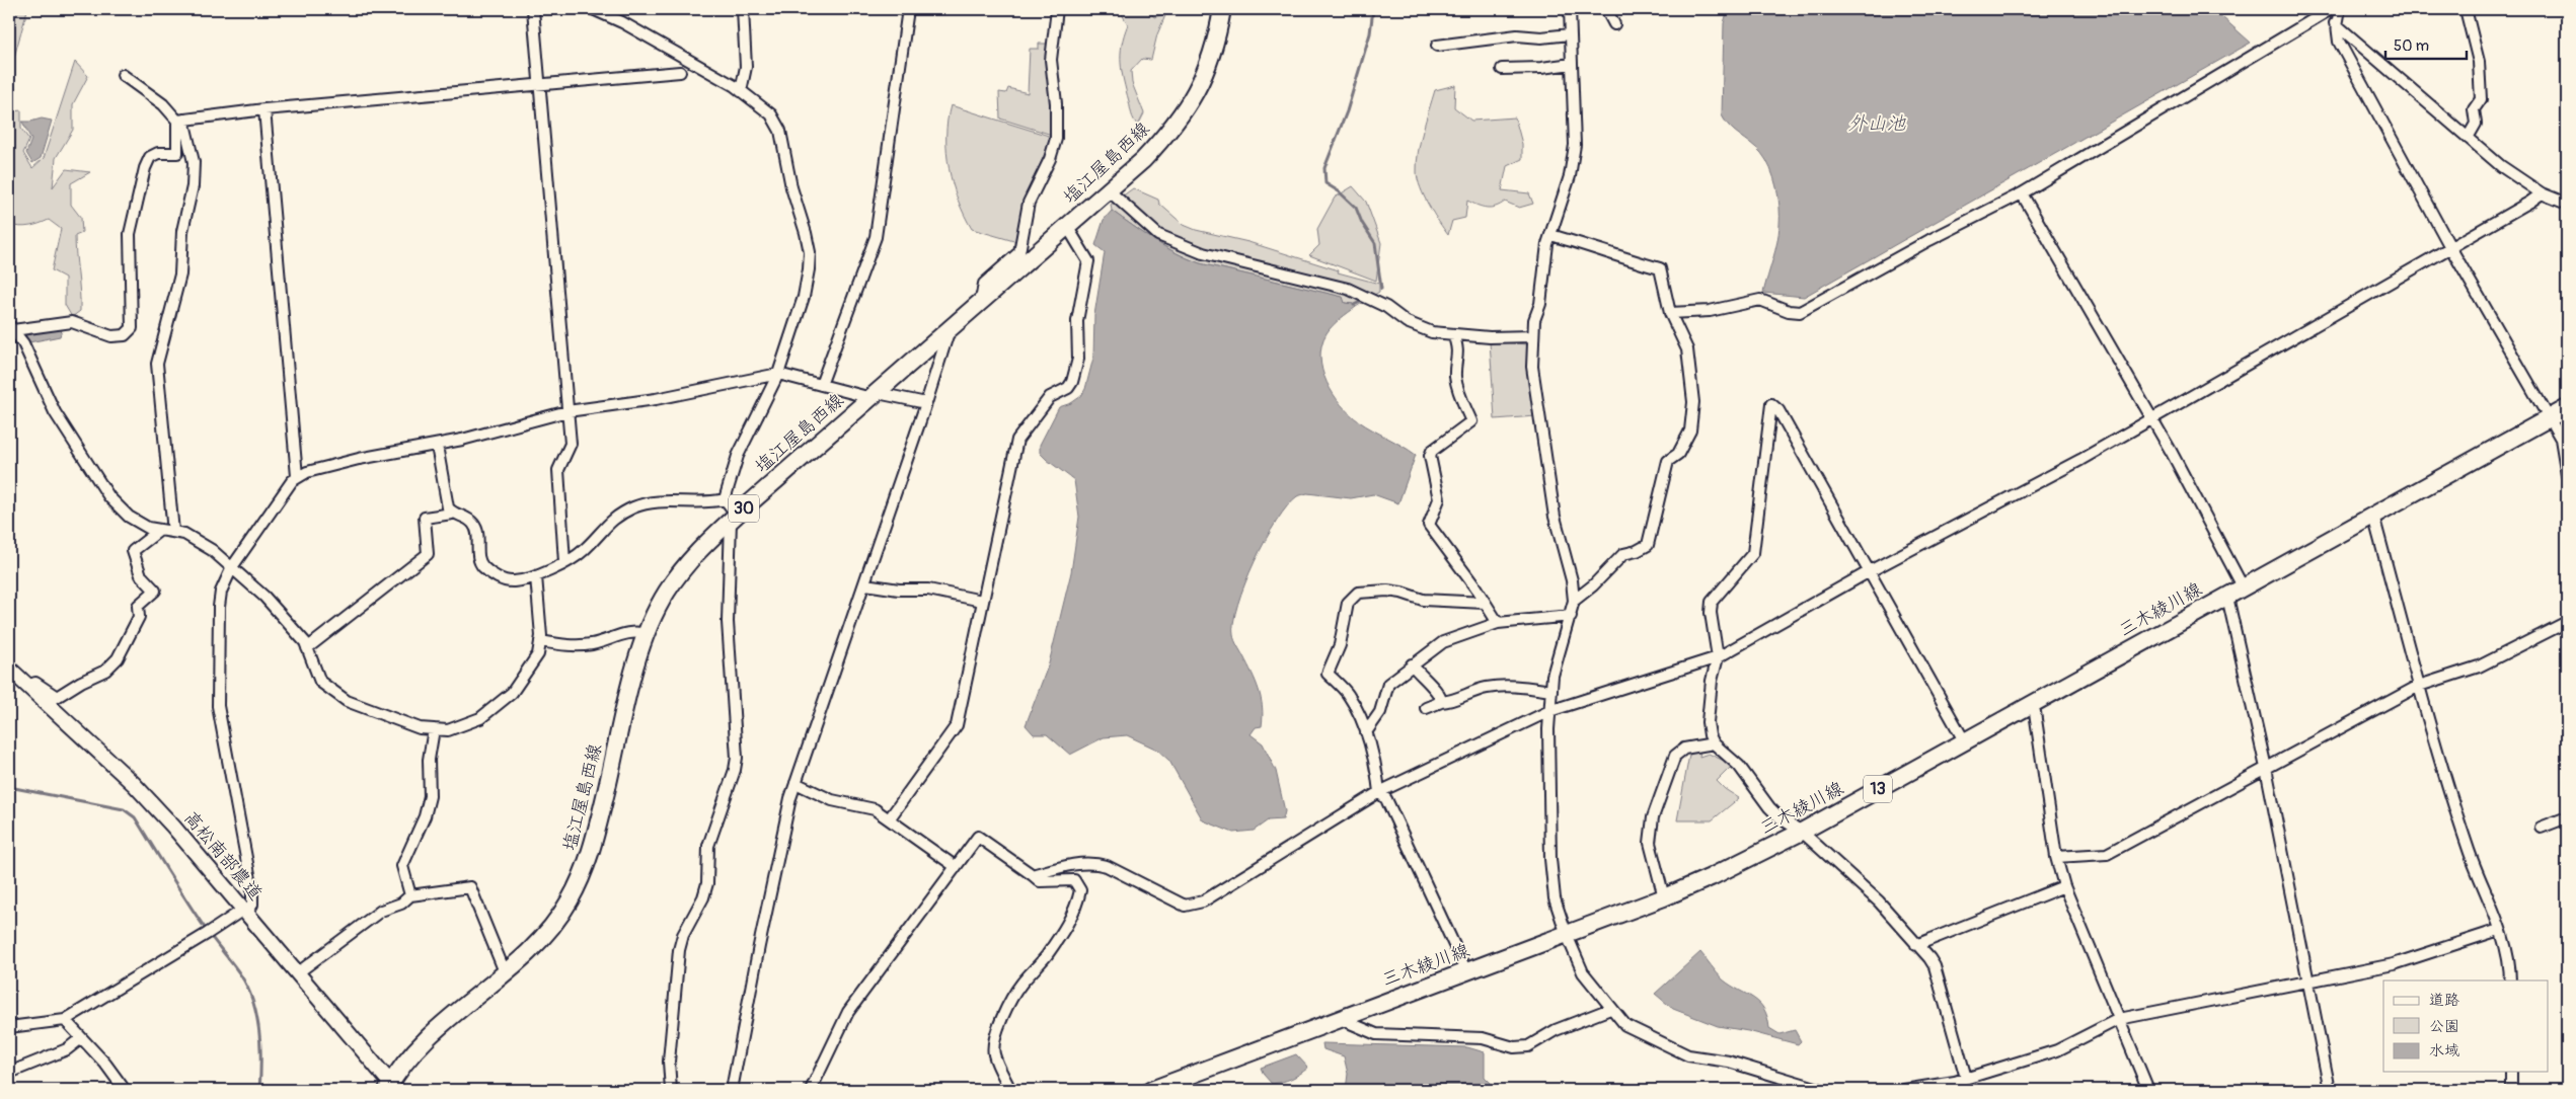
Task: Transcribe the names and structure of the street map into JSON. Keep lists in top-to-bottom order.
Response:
{
  "streets": {
    "main road": [
      "塩江屋島西線",
      "30",
      "三木綾川線",
      "13"
    ],
    "street": ["高松南部農道"]
  },
  "crossings": [
    ["塩江屋島西線", "高松南部農道"]
  ],
  "water": ["外山池"],
  "legend": ["道路", "公園", "水域"],
  "scale_bar": "50 m"
}
